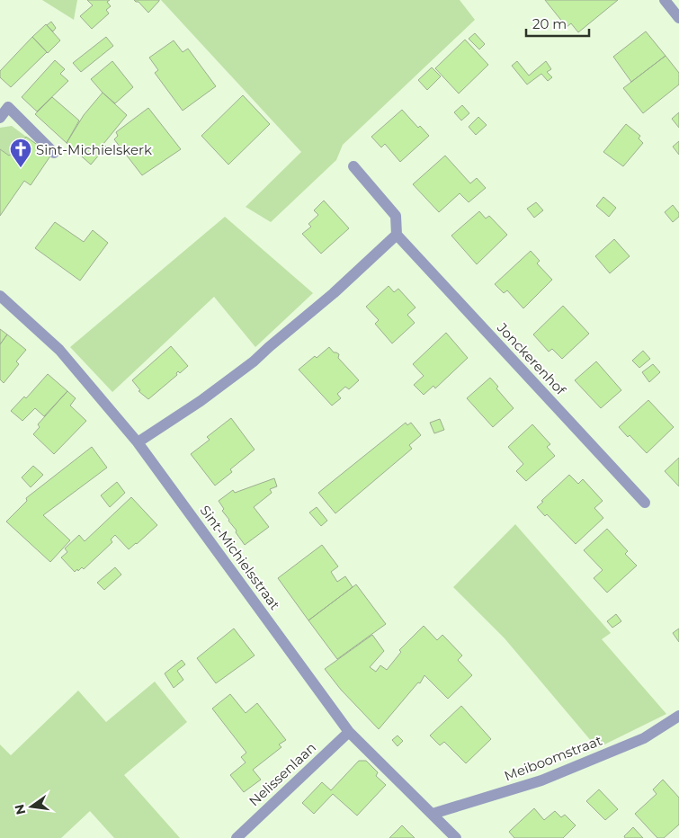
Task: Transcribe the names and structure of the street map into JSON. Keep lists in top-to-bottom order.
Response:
{
  "streets": {
    "street": [
      "Jonckerenhof",
      "Sint-Michielsstraat",
      "Meiboomstraat",
      "Nelissenlaan"
    ]
  },
  "crossings": [
    ["Sint-Michielsstraat", "Meiboomstraat"],
    ["Sint-Michielsstraat", "Nelissenlaan"]
  ],
  "places": {
    "church": ["Sint-Michielskerk"]
  },
  "scale_bar": "20 m",
  "north": "left"
}
